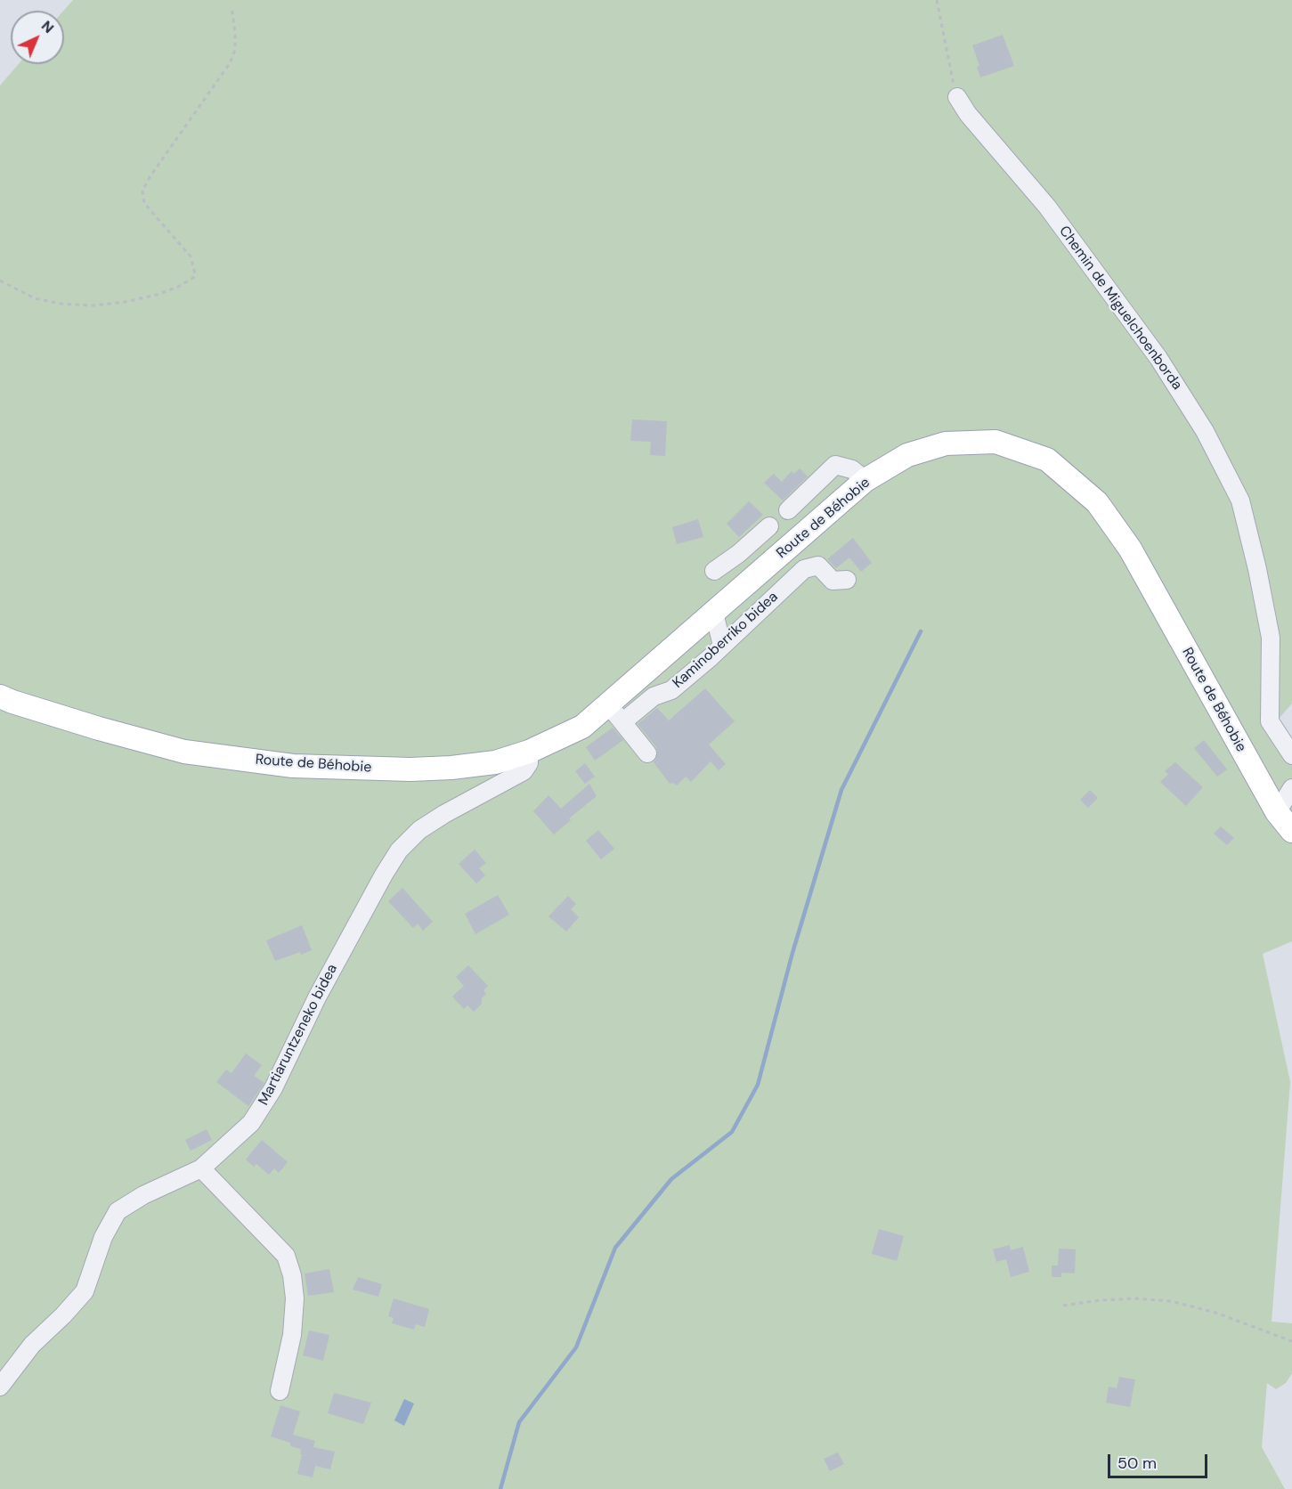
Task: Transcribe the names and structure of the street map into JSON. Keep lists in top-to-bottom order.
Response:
{
  "streets": {
    "main road": ["Route de Béhobie"],
    "street": ["Chemin de Miguelchoenborda", "Kaminoberriko bidea", "Martiaruntzeneko bidea"]
  },
  "crossings": [
    ["Route de Béhobie", "Martiaruntzeneko bidea"]
  ],
  "scale_bar": "50 m",
  "north": "top right"
}
